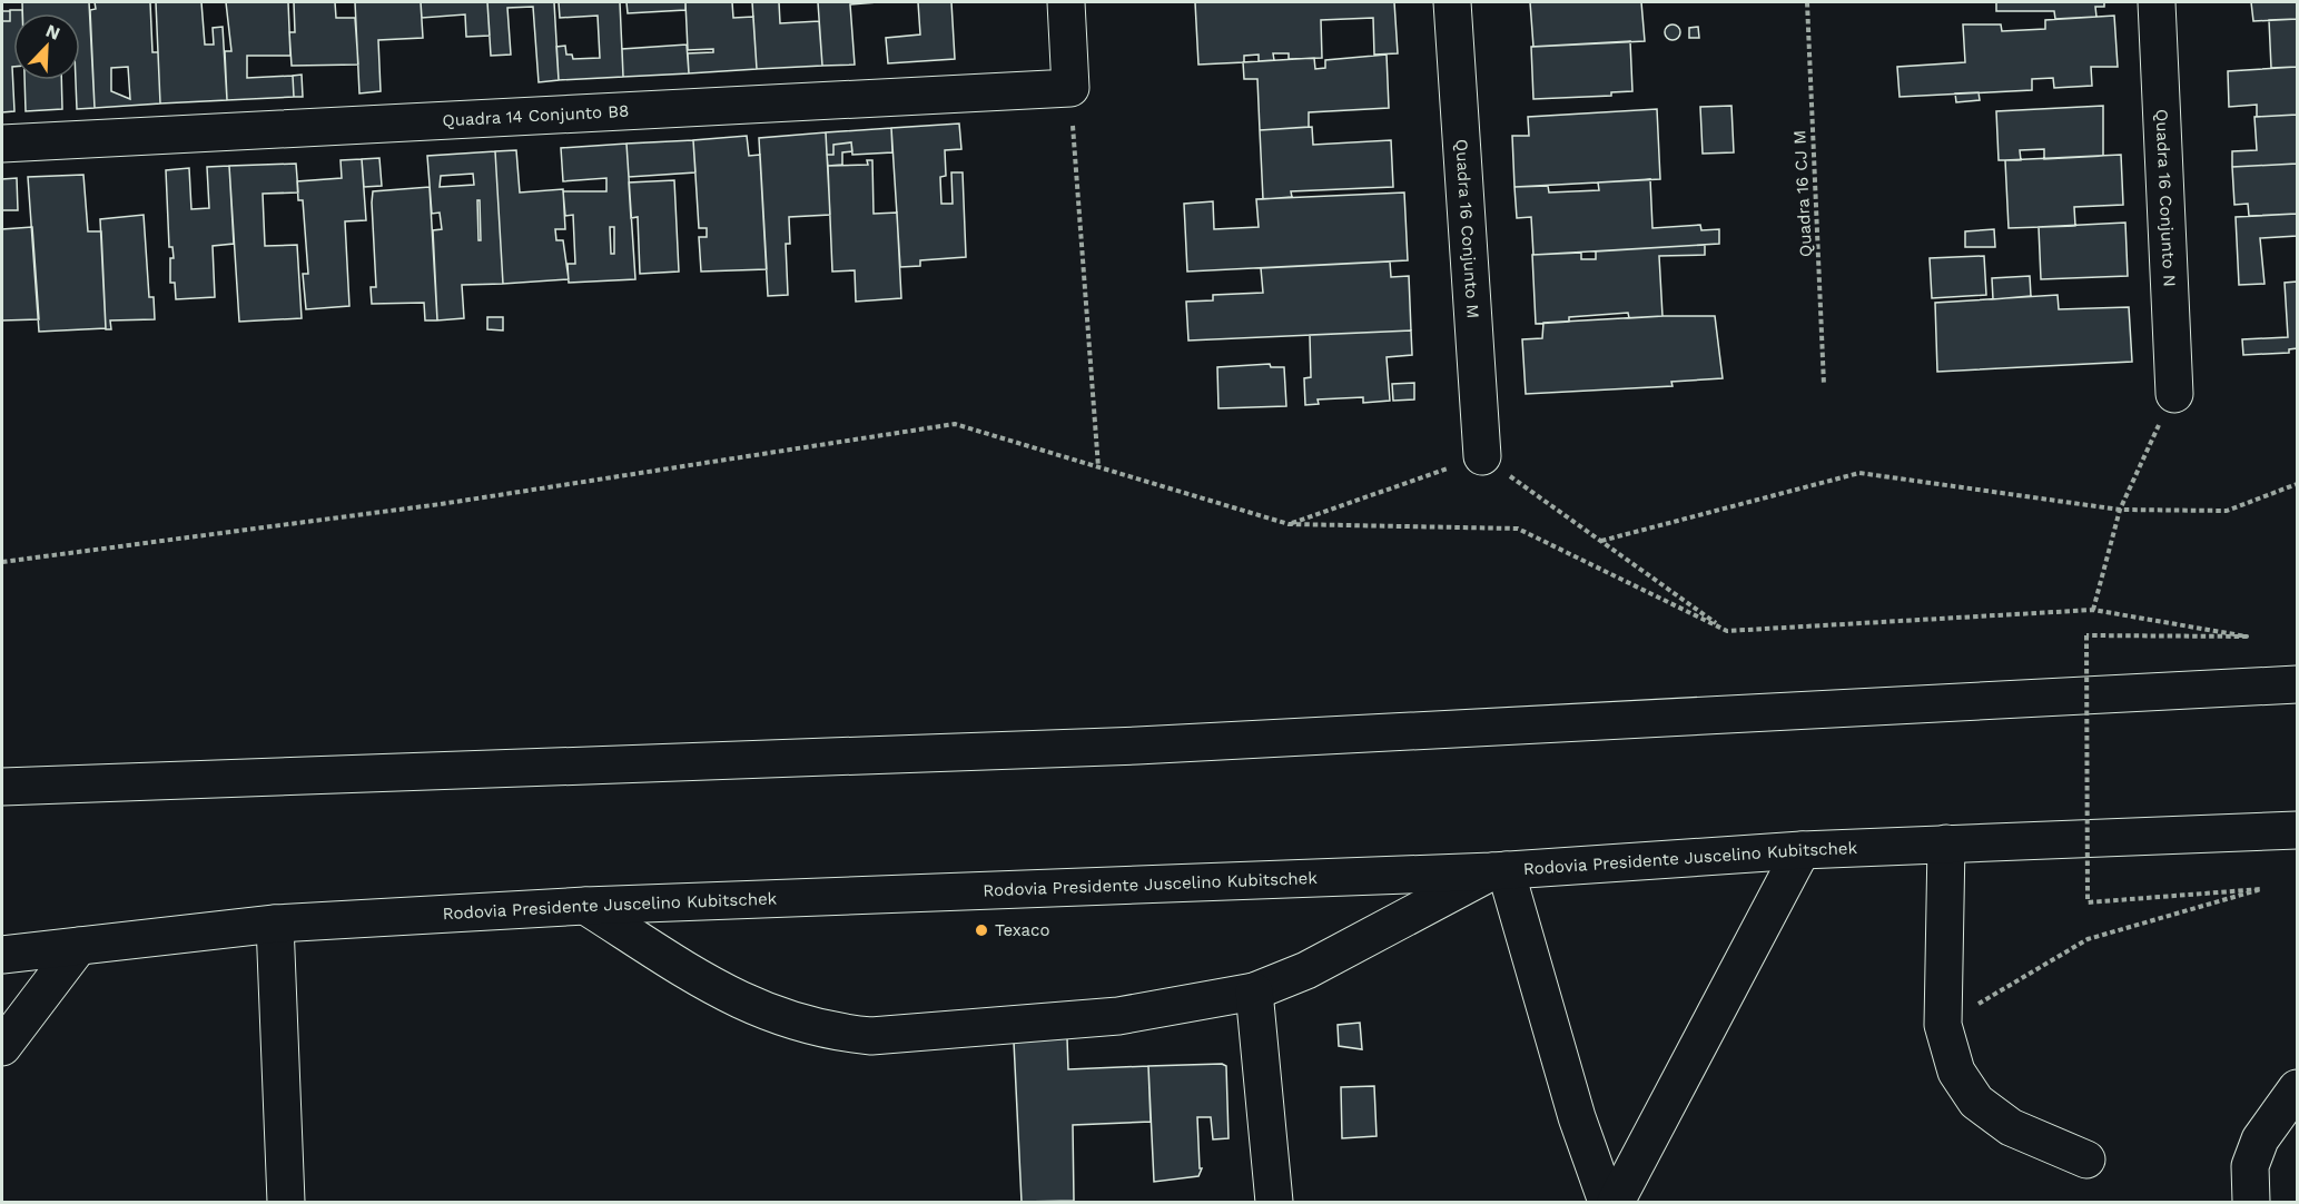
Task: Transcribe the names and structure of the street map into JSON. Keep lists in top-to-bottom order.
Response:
{
  "streets": {
    "main road": [
      "Quadra 14 Conjunto B8",
      "Quadra 16 Conjunto N",
      "Quadra 16 Conjunto M",
      "Rodovia Presidente Juscelino Kubitschek"
    ],
    "path": ["Quadra 16 CJ M"]
  },
  "places": ["Texaco"],
  "north": "top right"
}
